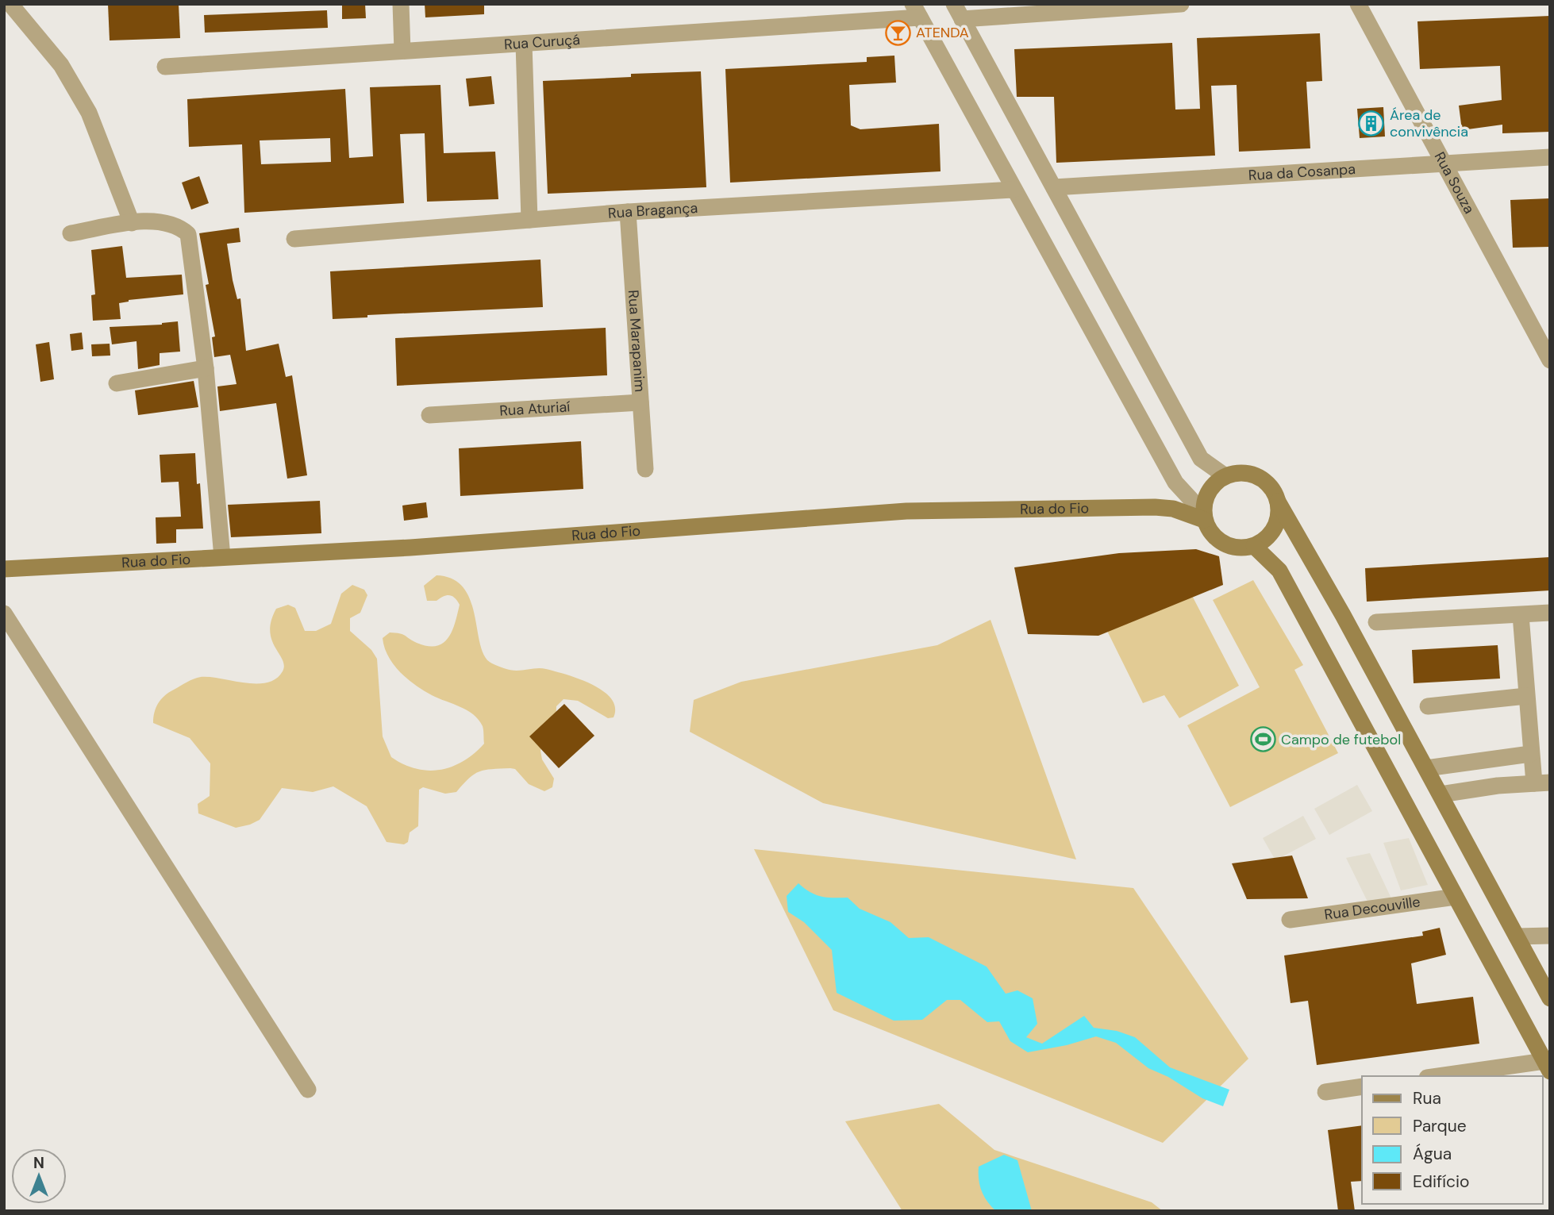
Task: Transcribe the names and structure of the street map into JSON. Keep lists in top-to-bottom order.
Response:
{
  "streets": {
    "street": [
      "Rua Curuçá",
      "Rua da Cosanpa",
      "Rua Souza",
      "Rua Bragança",
      "Rua Marapanim",
      "Rua Aturiaí",
      "Rua do Fio",
      "Rua Decouville"
    ]
  },
  "crossings": [
    ["Rua da Cosanpa", "Rua Souza"],
    ["Rua Bragança", "Rua Marapanim"],
    ["Rua Marapanim", "Rua Aturiaí"]
  ],
  "places": {
    "bar": ["ATENDA"],
    "building": ["Área de convivência"],
    "sports": ["Campo de futebol"]
  },
  "legend": [
    "Rua",
    "Parque",
    "Água",
    "Edifício"
  ],
  "north": "top"
}
